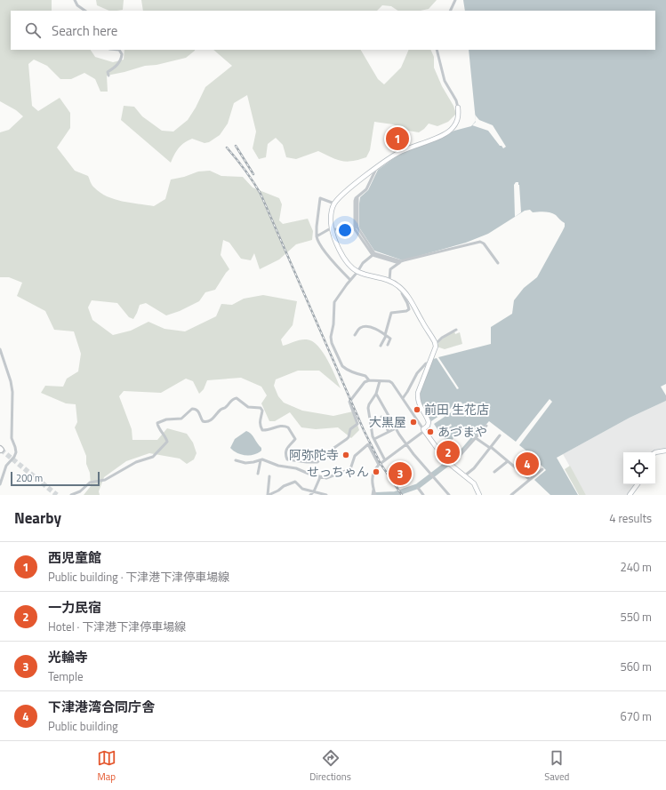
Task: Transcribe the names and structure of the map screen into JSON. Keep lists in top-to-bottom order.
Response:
{
  "places": [
    "前田 生花店",
    "大黒屋",
    "あづまや",
    "阿弥陀寺",
    "せっちゃん"
  ],
  "scale_bar": "200 m",
  "page": {
    "search": "Search here",
    "pins": [
      "1",
      "2",
      "4",
      "3"
    ],
    "scale": "200 m",
    "heading": ["Nearby", "4 results"],
    "list": [
      {
        "mark": "1",
        "name": "西児童館",
        "note": "Public building · 下津港下津停車場線",
        "value": "240 m"
      },
      {
        "mark": "2",
        "name": "一力民宿",
        "note": "Hotel · 下津港下津停車場線",
        "value": "550 m"
      },
      {
        "mark": "3",
        "name": "光輪寺",
        "note": "Temple",
        "value": "560 m"
      },
      {
        "mark": "4",
        "name": "下津港湾合同庁舎",
        "note": "Public building",
        "value": "670 m"
      }
    ],
    "nav": ["Map", "Directions", "Saved"]
  }
}
